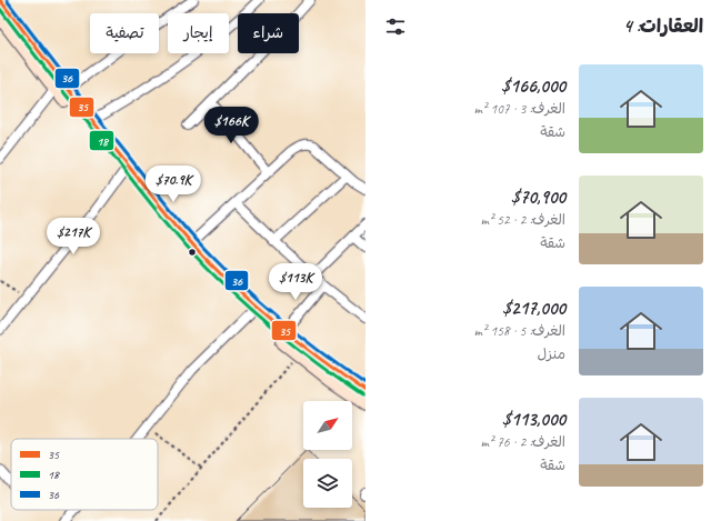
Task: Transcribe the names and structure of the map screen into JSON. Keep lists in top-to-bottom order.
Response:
{
  "lines": ["transit line 35", "transit line 36", "transit line 18"],
  "legend": ["35", "18", "36"],
  "north": "top right",
  "page": {
    "heading": "العقارات: 4",
    "chip": ["شراء", "إيجار", "تصفية"],
    "list": [
      {
        "name": "$166,000",
        "note": "الغرف: 3 · 107 m² · شقة"
      },
      {
        "name": "$70,900",
        "note": "الغرف: 2 · 52 m² · شقة"
      },
      {
        "name": "$217,000",
        "note": "الغرف: 5 · 158 m² · منزل"
      },
      {
        "name": "$113,000",
        "note": "الغرف: 2 · 76 m² · شقة"
      }
    ],
    "price": [
      "$166K",
      "$70.9K",
      "$217K",
      "$113K"
    ]
  }
}
